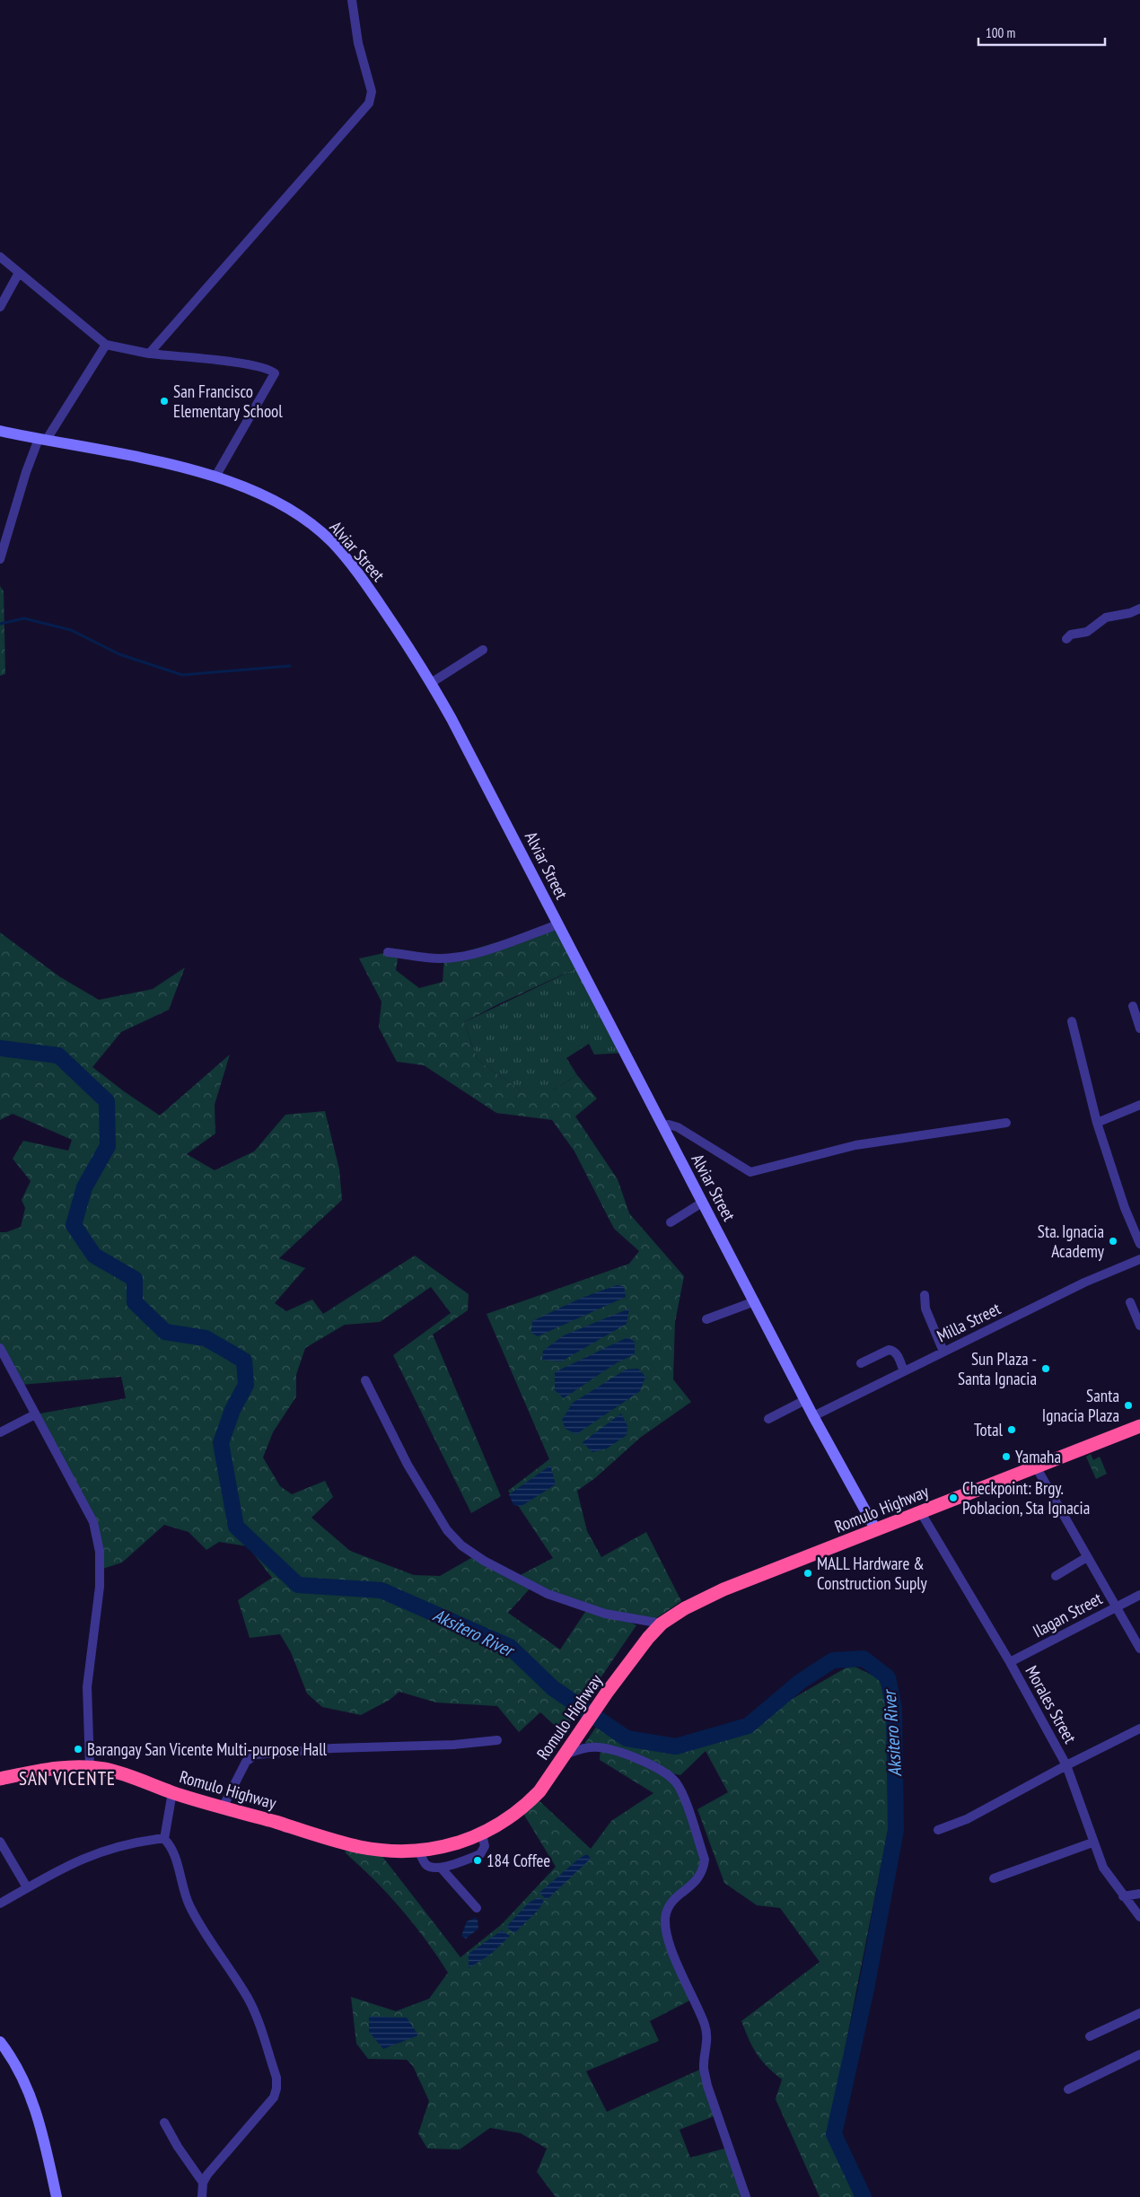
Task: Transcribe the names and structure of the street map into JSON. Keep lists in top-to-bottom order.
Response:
{
  "streets": {
    "highway": ["Romulo Highway"],
    "street": [
      "Alviar Street",
      "Milla Street",
      "Ilagan Street",
      "Morales Street"
    ]
  },
  "crossings": [
    ["Alviar Street", "Milla Street"],
    ["Alviar Street", "Romulo Highway"],
    ["Romulo Highway", "Morales Street"],
    ["Ilagan Street", "Morales Street"]
  ],
  "districts": ["SAN VICENTE"],
  "water": ["Aksitero River"],
  "places": [
    "San Francisco Elementary School",
    "Sta. Ignacia Academy",
    "Sun Plaza - Santa Ignacia",
    "Santa Ignacia Plaza",
    "Total",
    "Yamaha",
    "Checkpoint: Brgy. Poblacion, Sta Ignacia",
    "MALL Hardware & Construction Suply",
    "Barangay San Vicente Multi-purpose Hall",
    "184 Coffee"
  ],
  "scale_bar": "100 m"
}
